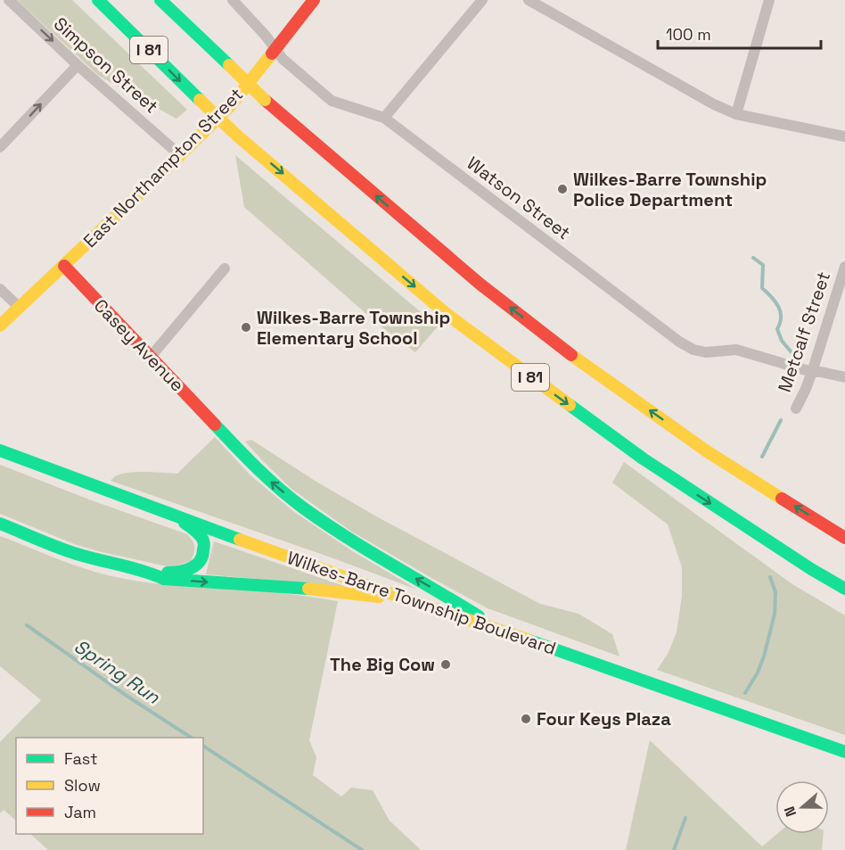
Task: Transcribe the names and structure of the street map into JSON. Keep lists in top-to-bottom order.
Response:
{
  "streets": {
    "main road": [
      "I 81",
      "East Northampton Street",
      "Casey Avenue",
      "Wilkes-Barre Township Boulevard"
    ],
    "street": ["Simpson Street", "Watson Street", "Metcalf Street"]
  },
  "crossings": [
    ["Simpson Street", "East Northampton Street"],
    ["East Northampton Street", "Watson Street"],
    ["East Northampton Street", "Casey Avenue"],
    ["Watson Street", "Metcalf Street"],
    ["Casey Avenue", "Wilkes-Barre Township Boulevard"]
  ],
  "one_way": ["Simpson Street", "Casey Avenue"],
  "water": ["Spring Run"],
  "places": [
    "Wilkes-Barre Township Police Department",
    "Wilkes-Barre Township Elementary School",
    "The Big Cow",
    "Four Keys Plaza"
  ],
  "legend": ["Fast", "Slow", "Jam"],
  "scale_bar": "100 m",
  "north": "left"
}
